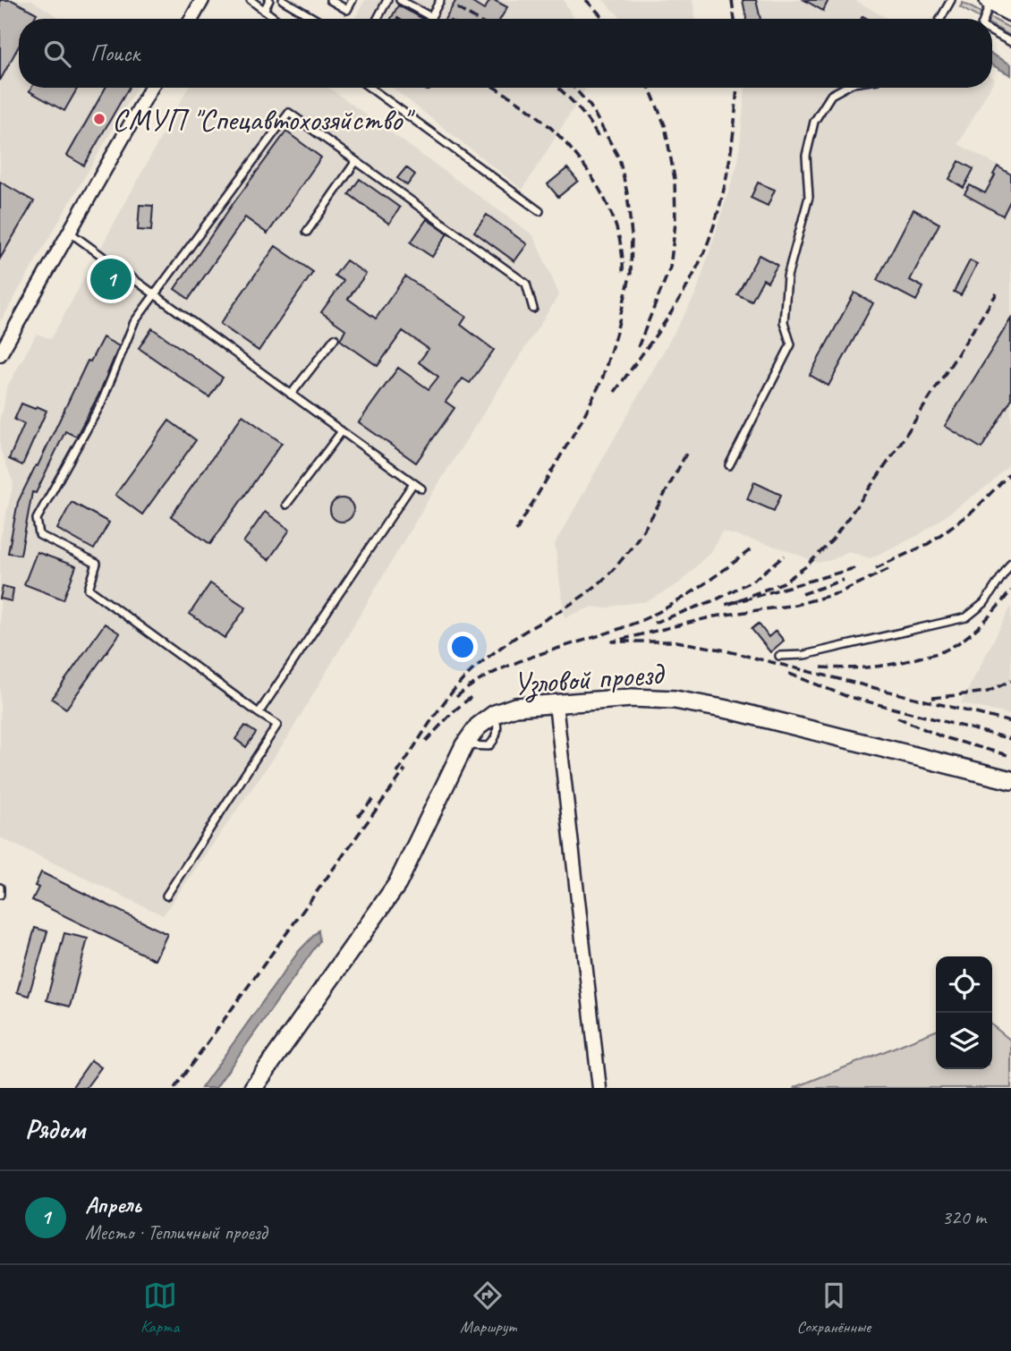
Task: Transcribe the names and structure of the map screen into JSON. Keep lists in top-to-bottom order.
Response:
{
  "streets": {
    "street": ["Узловой проезд"]
  },
  "places": ["СМУП \"Спецавтохозяйство\""],
  "page": {
    "search": "Поиск",
    "pins": "1",
    "heading": "Рядом",
    "list": [
      {
        "mark": "1",
        "name": "Апрель",
        "note": "Место · Тепличный проезд",
        "value": "320 m"
      }
    ],
    "nav": ["Карта", "Маршрут", "Сохранённые"]
  }
}
